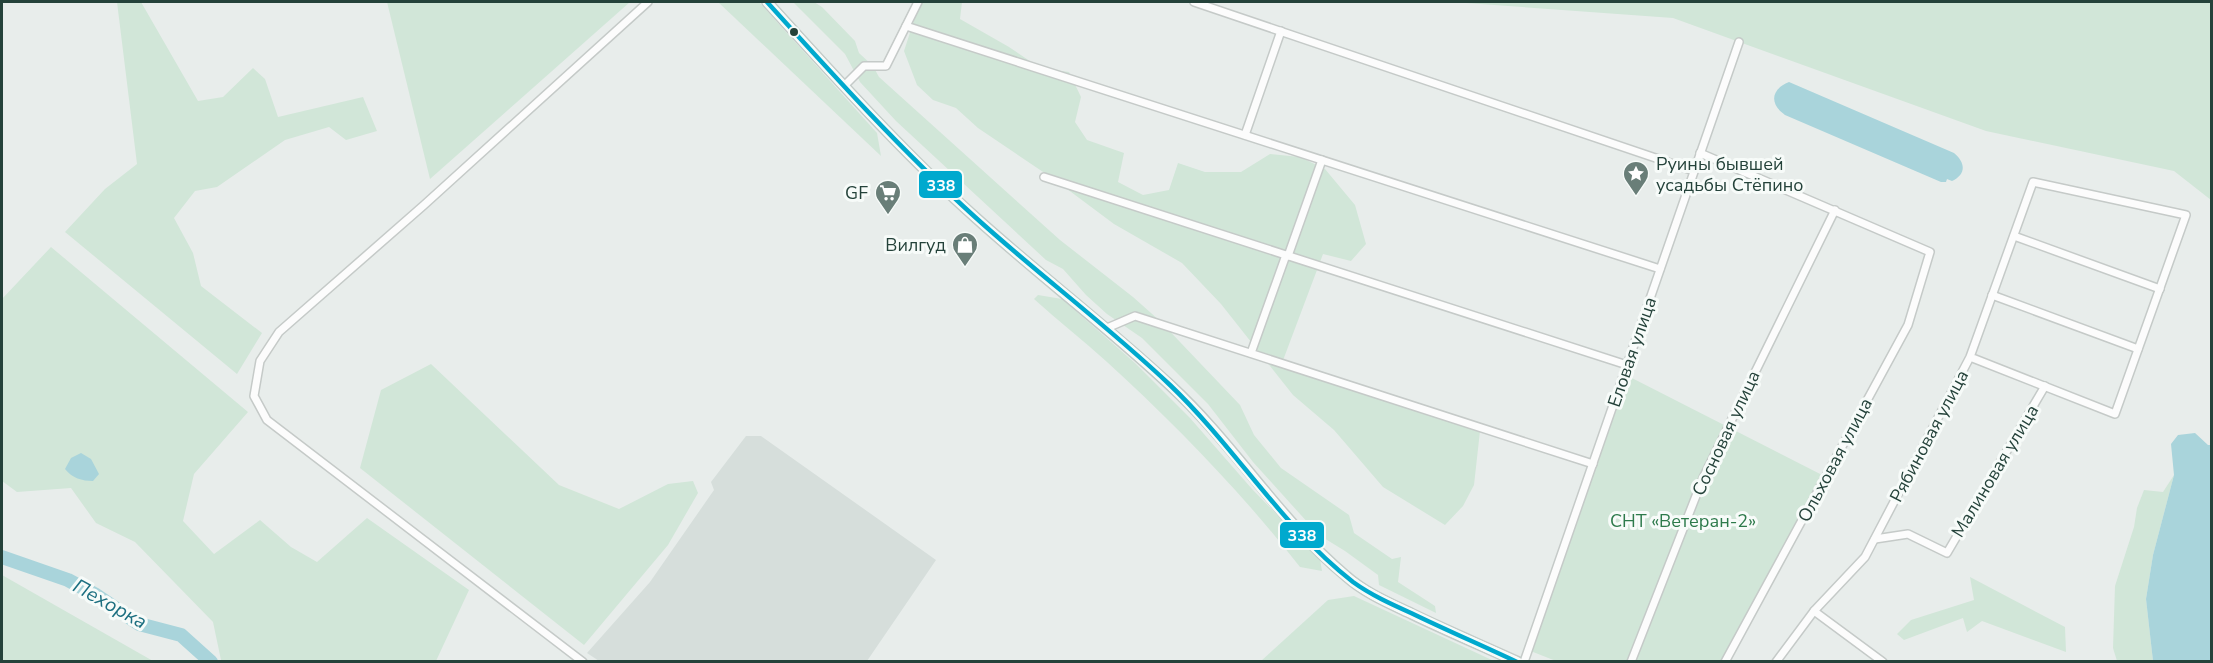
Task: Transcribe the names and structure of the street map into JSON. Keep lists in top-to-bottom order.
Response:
{
  "streets": {
    "street": [
      "Еловая улица",
      "Сосновая улица",
      "Рябиновая улица",
      "Ольховая улица",
      "Малиновая улица"
    ]
  },
  "crossings": [
    ["Сосновая улица", "Ольховая улица"],
    ["Рябиновая улица", "Малиновая улица"]
  ],
  "water": ["Пехорка"],
  "parks": ["СНТ «Ветеран-2»"],
  "places": {
    "place": ["Руины бывшей усадьбы Стёпино"],
    "supermarket": ["GF"],
    "shop": ["Вилгуд"]
  },
  "lines": ["transit line 338"]
}
